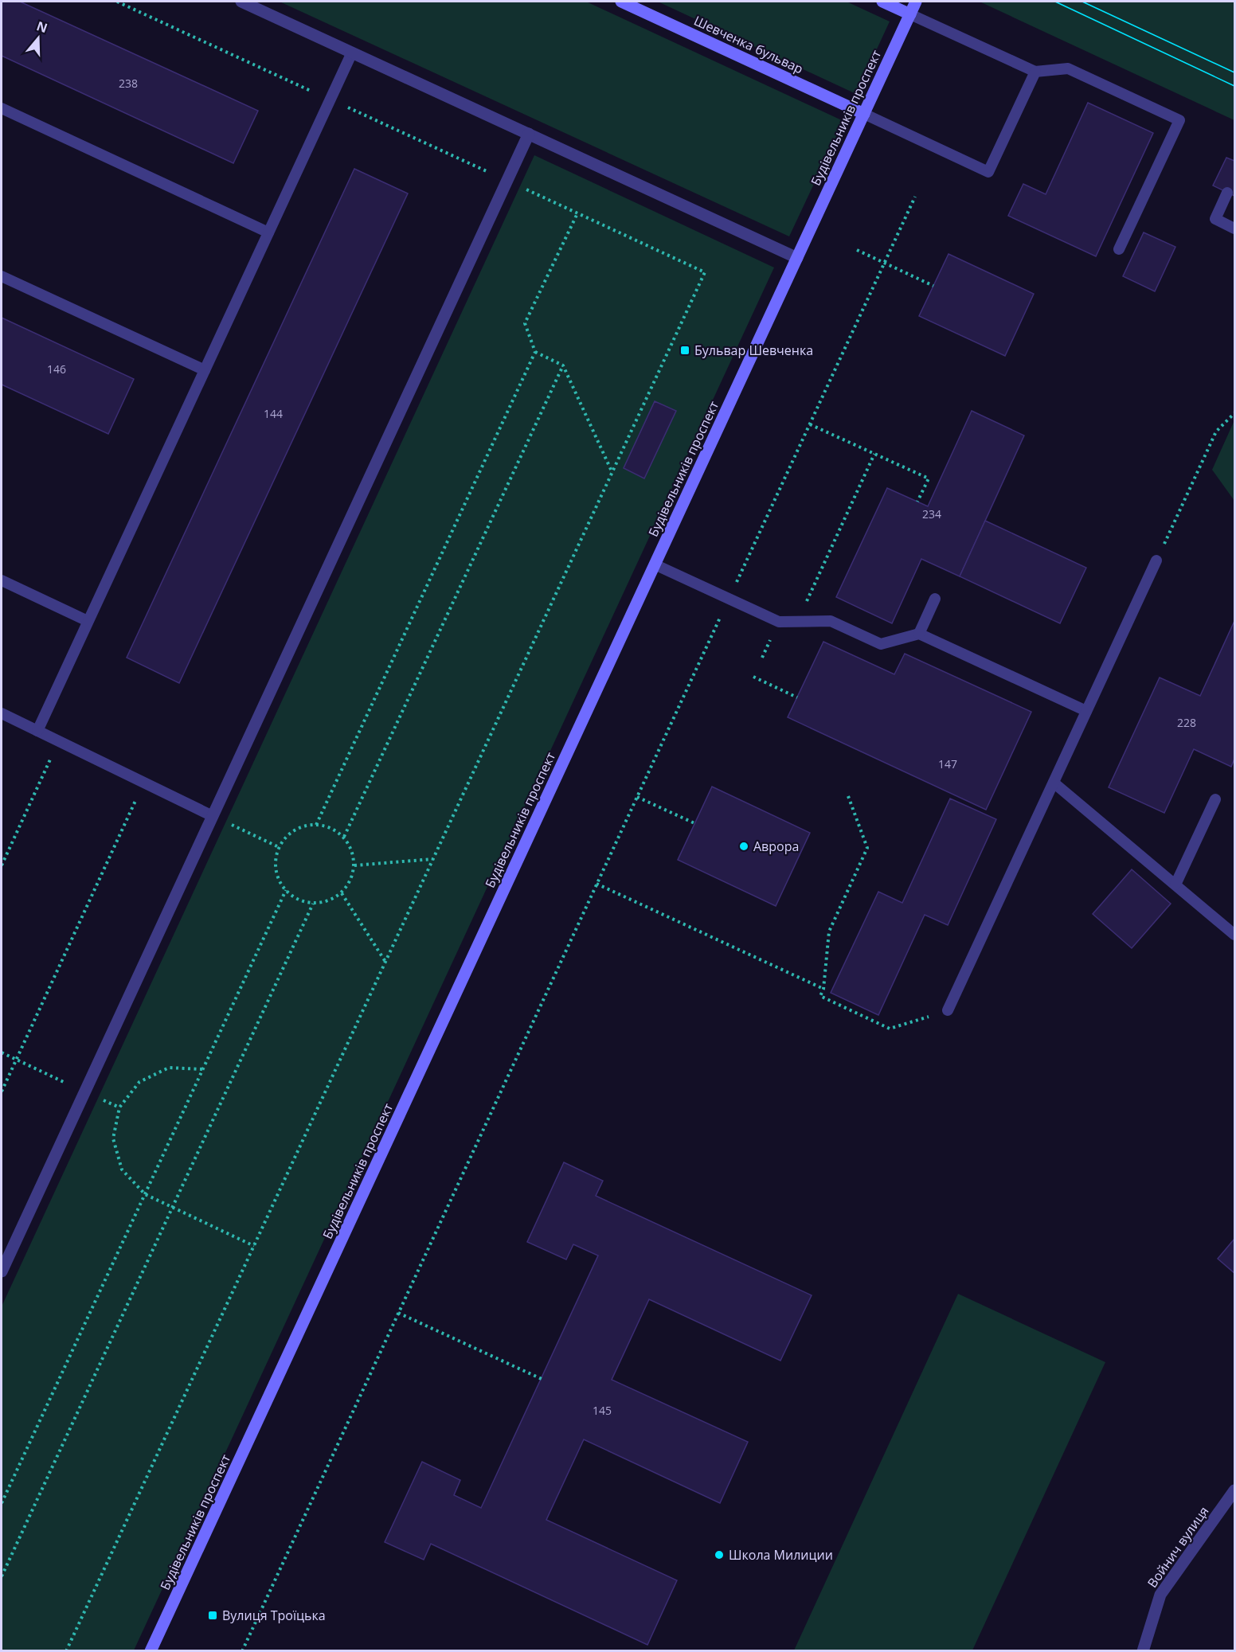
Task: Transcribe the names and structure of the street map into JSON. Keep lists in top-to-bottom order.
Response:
{
  "streets": {
    "main road": ["Шевченка бульвар", "Будівельників проспект"],
    "street": ["Войнич вулиця"]
  },
  "crossings": [
    ["Шевченка бульвар", "Будівельників проспект"]
  ],
  "places": {
    "transit": ["Бульвар Шевченка", "Вулиця Троїцька"],
    "other": ["Аврора", "Школа Милиции"]
  },
  "house_numbers": [
    "238",
    "146",
    "144",
    "234",
    "228",
    "147",
    "145"
  ],
  "north": "top"
}
